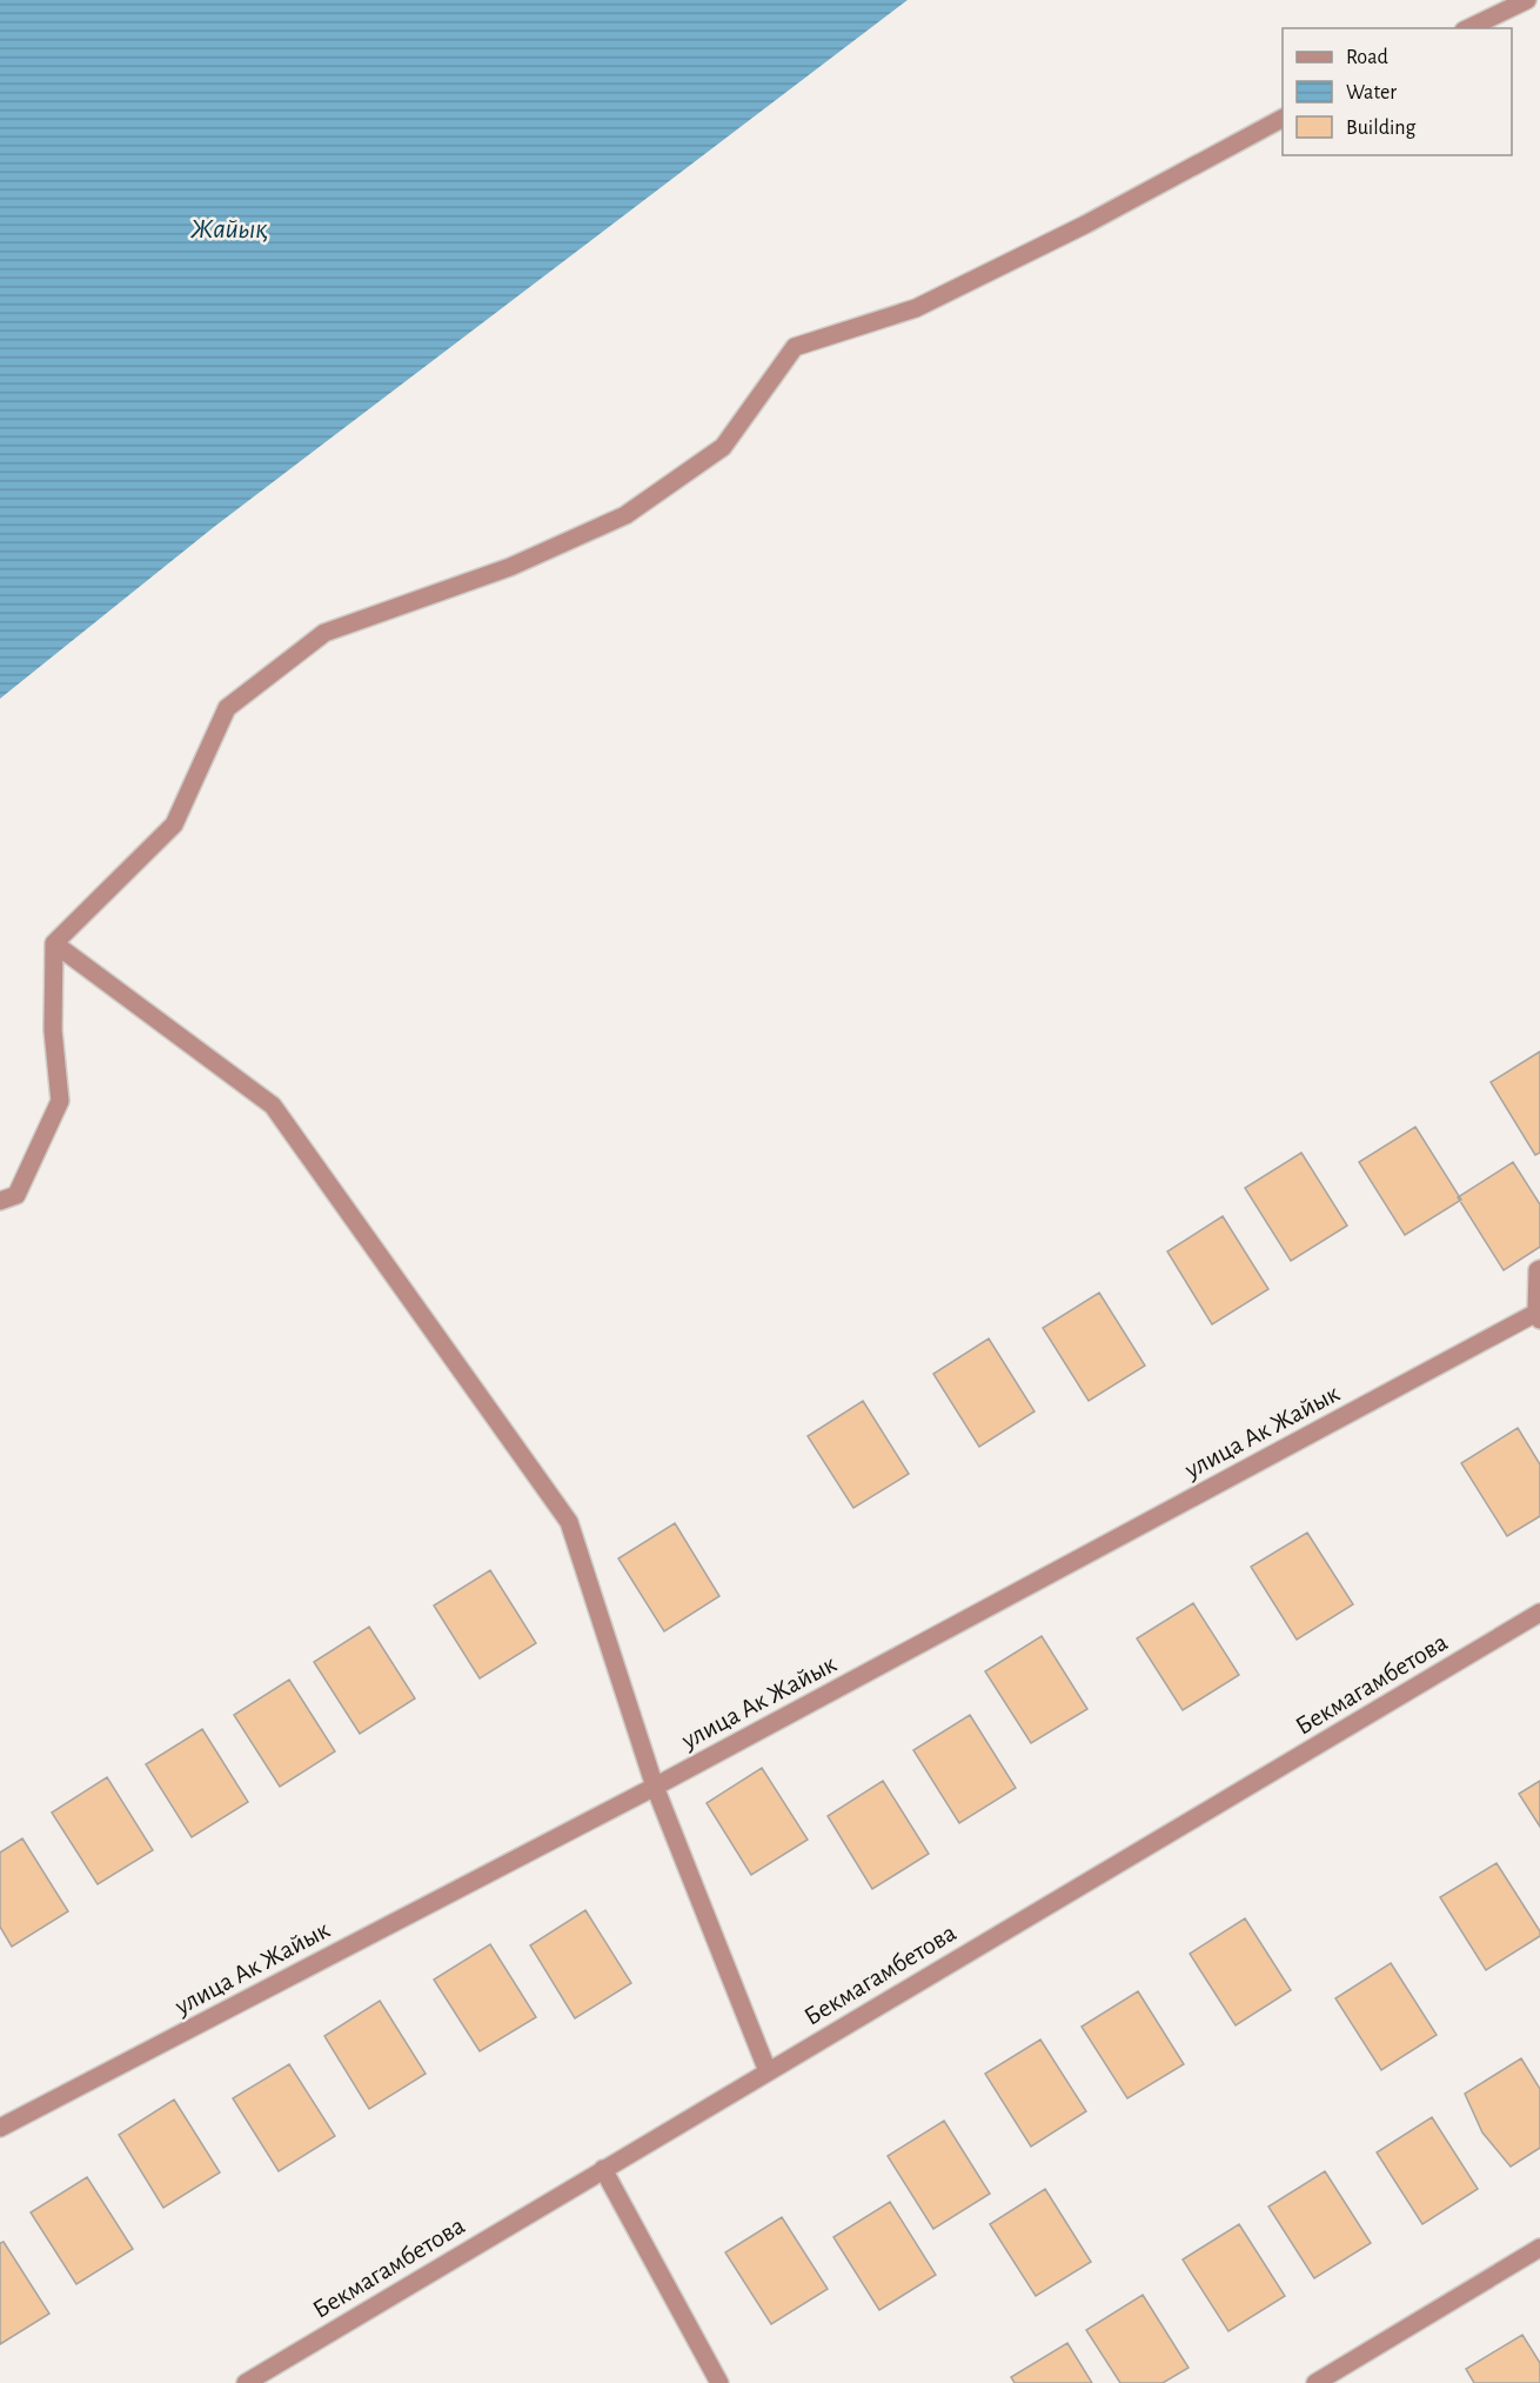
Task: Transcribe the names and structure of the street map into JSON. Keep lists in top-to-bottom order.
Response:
{
  "streets": {
    "street": ["улица Ак Жайык", "Бекмагамбетова"]
  },
  "water": ["Жайық"],
  "legend": ["Road", "Water", "Building"]
}
